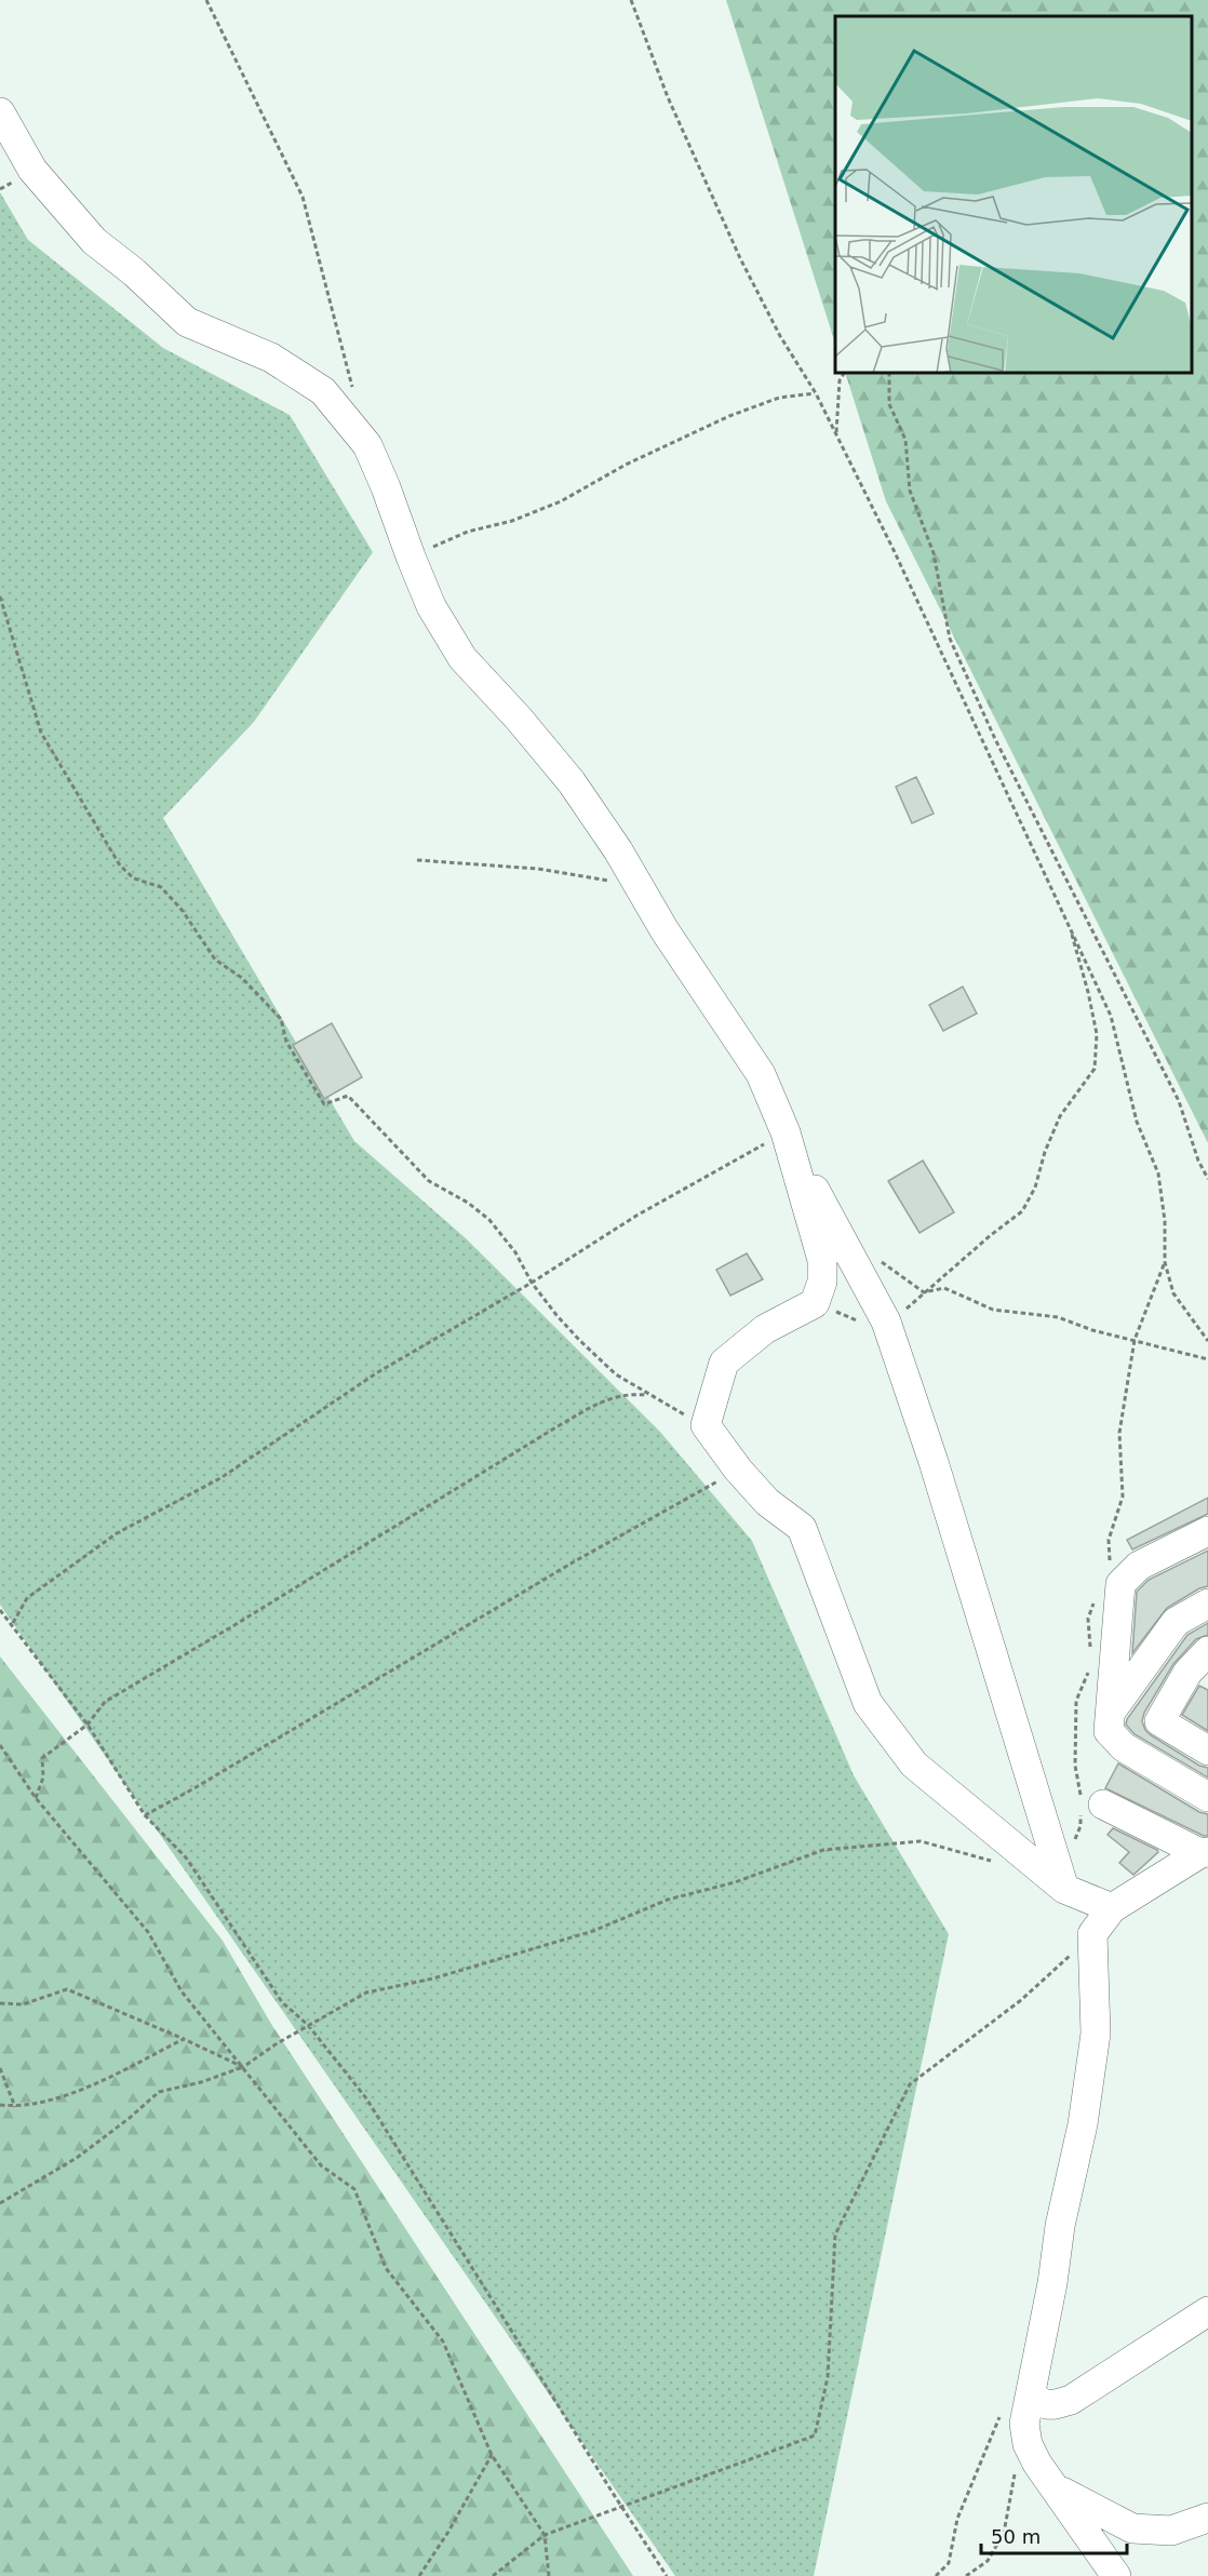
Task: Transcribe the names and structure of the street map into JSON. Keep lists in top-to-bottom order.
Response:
{
  "scale_bar": "50 m"
}
